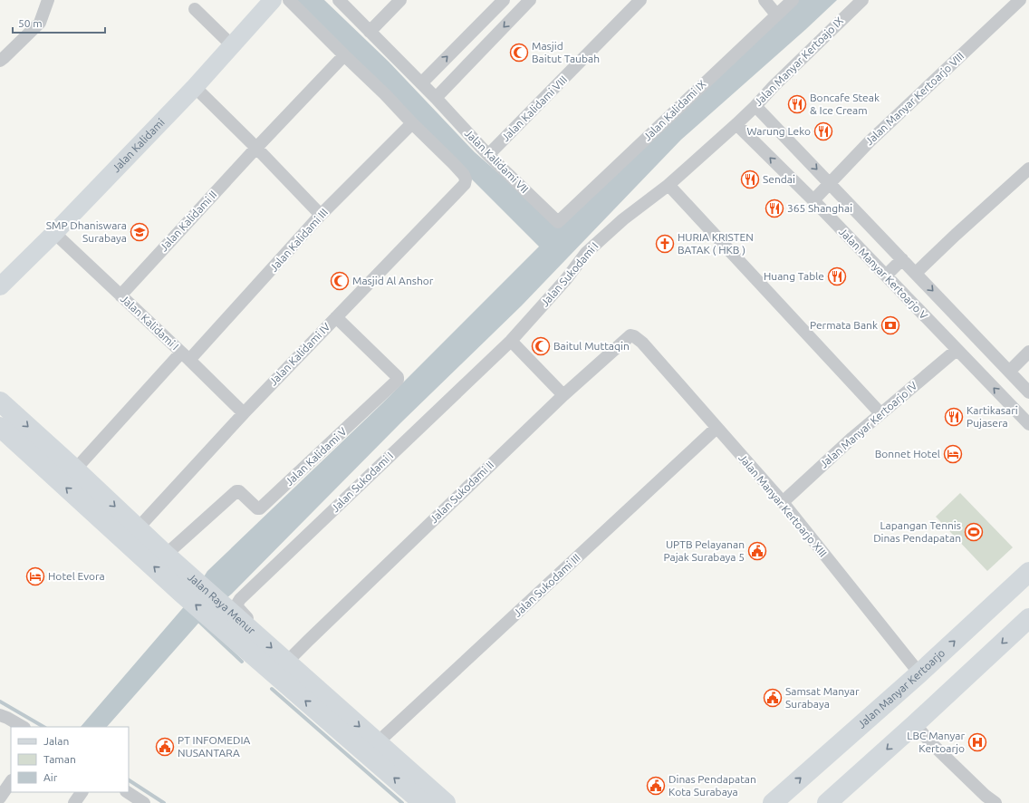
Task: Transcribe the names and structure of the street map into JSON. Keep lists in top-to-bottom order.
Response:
{
  "streets": {
    "main road": ["Jalan Raya Menur", "Jalan Manyar Kertoarjo"],
    "street": [
      "Jalan Manyar Kertoajo IX",
      "Jalan Manyar Kertoarjo VIII",
      "Jalan Kalidami VIII",
      "Jalan Kalidami IX",
      "Jalan Kalidami",
      "Jalan Kalidami VII",
      "Jalan Kalidami II",
      "Jalan Kalidami III",
      "Jalan Manyar Kertoarjo V",
      "Jalan Sukodami I",
      "Jalan Kalidami I",
      "Jalan Kalidami IV",
      "Jalan Manyar Kertoarjo IV",
      "Jalan Kalidami V",
      "Jalan Sukodami II",
      "Jalan Manyar Kertoarjo XIII",
      "Jalan Sukodami III"
    ]
  },
  "crossings": [
    ["Jalan Manyar Kertoajo IX", "Jalan Manyar Kertoarjo V"],
    ["Jalan Manyar Kertoajo IX", "Jalan Sukodami I"],
    ["Jalan Manyar Kertoarjo VIII", "Jalan Manyar Kertoarjo V"],
    ["Jalan Kalidami VIII", "Jalan Kalidami VII"],
    ["Jalan Kalidami IX", "Jalan Kalidami VII"],
    ["Jalan Kalidami", "Jalan Kalidami I"],
    ["Jalan Kalidami II", "Jalan Kalidami I"],
    ["Jalan Kalidami III", "Jalan Kalidami I"],
    ["Jalan Kalidami III", "Jalan Kalidami IV"],
    ["Jalan Kalidami III", "Jalan Raya Menur"],
    ["Jalan Manyar Kertoarjo V", "Jalan Manyar Kertoarjo IV"],
    ["Jalan Sukodami I", "Jalan Raya Menur"],
    ["Jalan Kalidami I", "Jalan Kalidami IV"],
    ["Jalan Kalidami IV", "Jalan Kalidami V"],
    ["Jalan Kalidami IV", "Jalan Raya Menur"],
    ["Jalan Manyar Kertoarjo IV", "Jalan Manyar Kertoarjo XIII"],
    ["Jalan Kalidami V", "Jalan Raya Menur"],
    ["Jalan Sukodami II", "Jalan Manyar Kertoarjo XIII"],
    ["Jalan Sukodami II", "Jalan Raya Menur"],
    ["Jalan Manyar Kertoarjo XIII", "Jalan Sukodami III"],
    ["Jalan Manyar Kertoarjo XIII", "Jalan Manyar Kertoarjo"],
    ["Jalan Sukodami III", "Jalan Raya Menur"]
  ],
  "places": {
    "mosque": ["Masjid Baitut Taubah", "Masjid Al Anshor", "Baitul Muttaqin"],
    "restaurant": [
      "Boncafe Steak & Ice Cream",
      "Warung Leko",
      "Sendai",
      "365 Shanghai",
      "Huang Table",
      "Kartikasari Pujasera"
    ],
    "school or university": ["SMP Dhaniswara Surabaya"],
    "church": ["HURIA KRISTEN BATAK ( HKB )"],
    "bank": ["Permata Bank"],
    "hotel": ["Bonnet Hotel", "Hotel Evora"],
    "sports": ["Lapangan Tennis Dinas Pendapatan"],
    "public building": [
      "UPTB Pelayanan Pajak Surabaya 5",
      "Samsat Manyar Surabaya",
      "PT INFOMEDIA NUSANTARA",
      "Dinas Pendapatan Kota Surabaya"
    ],
    "hospital": ["LBC Manyar Kertoarjo"]
  },
  "legend": ["Jalan", "Taman", "Air"],
  "scale_bar": "50 m"
}
